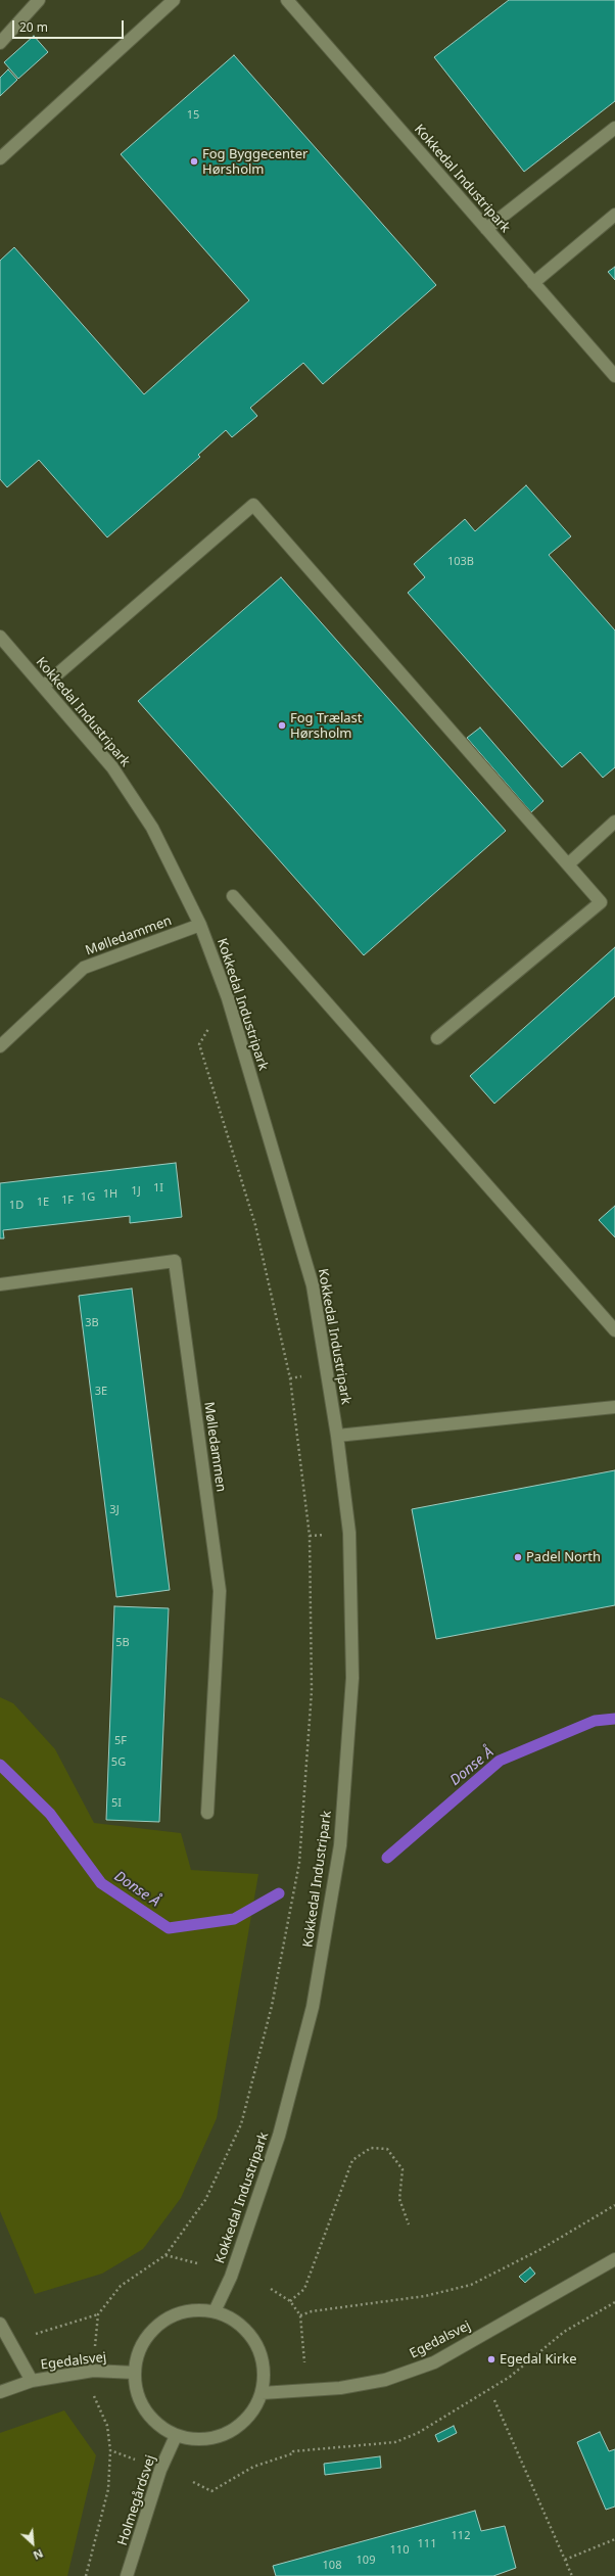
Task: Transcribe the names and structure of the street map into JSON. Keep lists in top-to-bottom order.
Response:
{
  "streets": {
    "street": [
      "Kokkedal Industripark",
      "Mølledammen",
      "Egedalsvej",
      "Holmegårdsvej"
    ]
  },
  "crossings": [
    ["Kokkedal Industripark", "Mølledammen"],
    ["Kokkedal Industripark", "Egedalsvej"],
    ["Kokkedal Industripark", "Holmegårdsvej"],
    ["Egedalsvej", "Holmegårdsvej"]
  ],
  "water": ["Donse Å"],
  "places": [
    "Fog Byggecenter Hørsholm",
    "Fog Trælast Hørsholm",
    "Padel North",
    "Egedal Kirke"
  ],
  "house_numbers": [
    "15",
    "103B",
    "1I",
    "1J",
    "1H",
    "1G",
    "1F",
    "1E",
    "1D",
    "3B",
    "3E",
    "3J",
    "5B",
    "5F",
    "5G",
    "5I",
    "112",
    "111",
    "110",
    "109",
    "108"
  ],
  "scale_bar": "20 m",
  "north": "bottom right"
}
